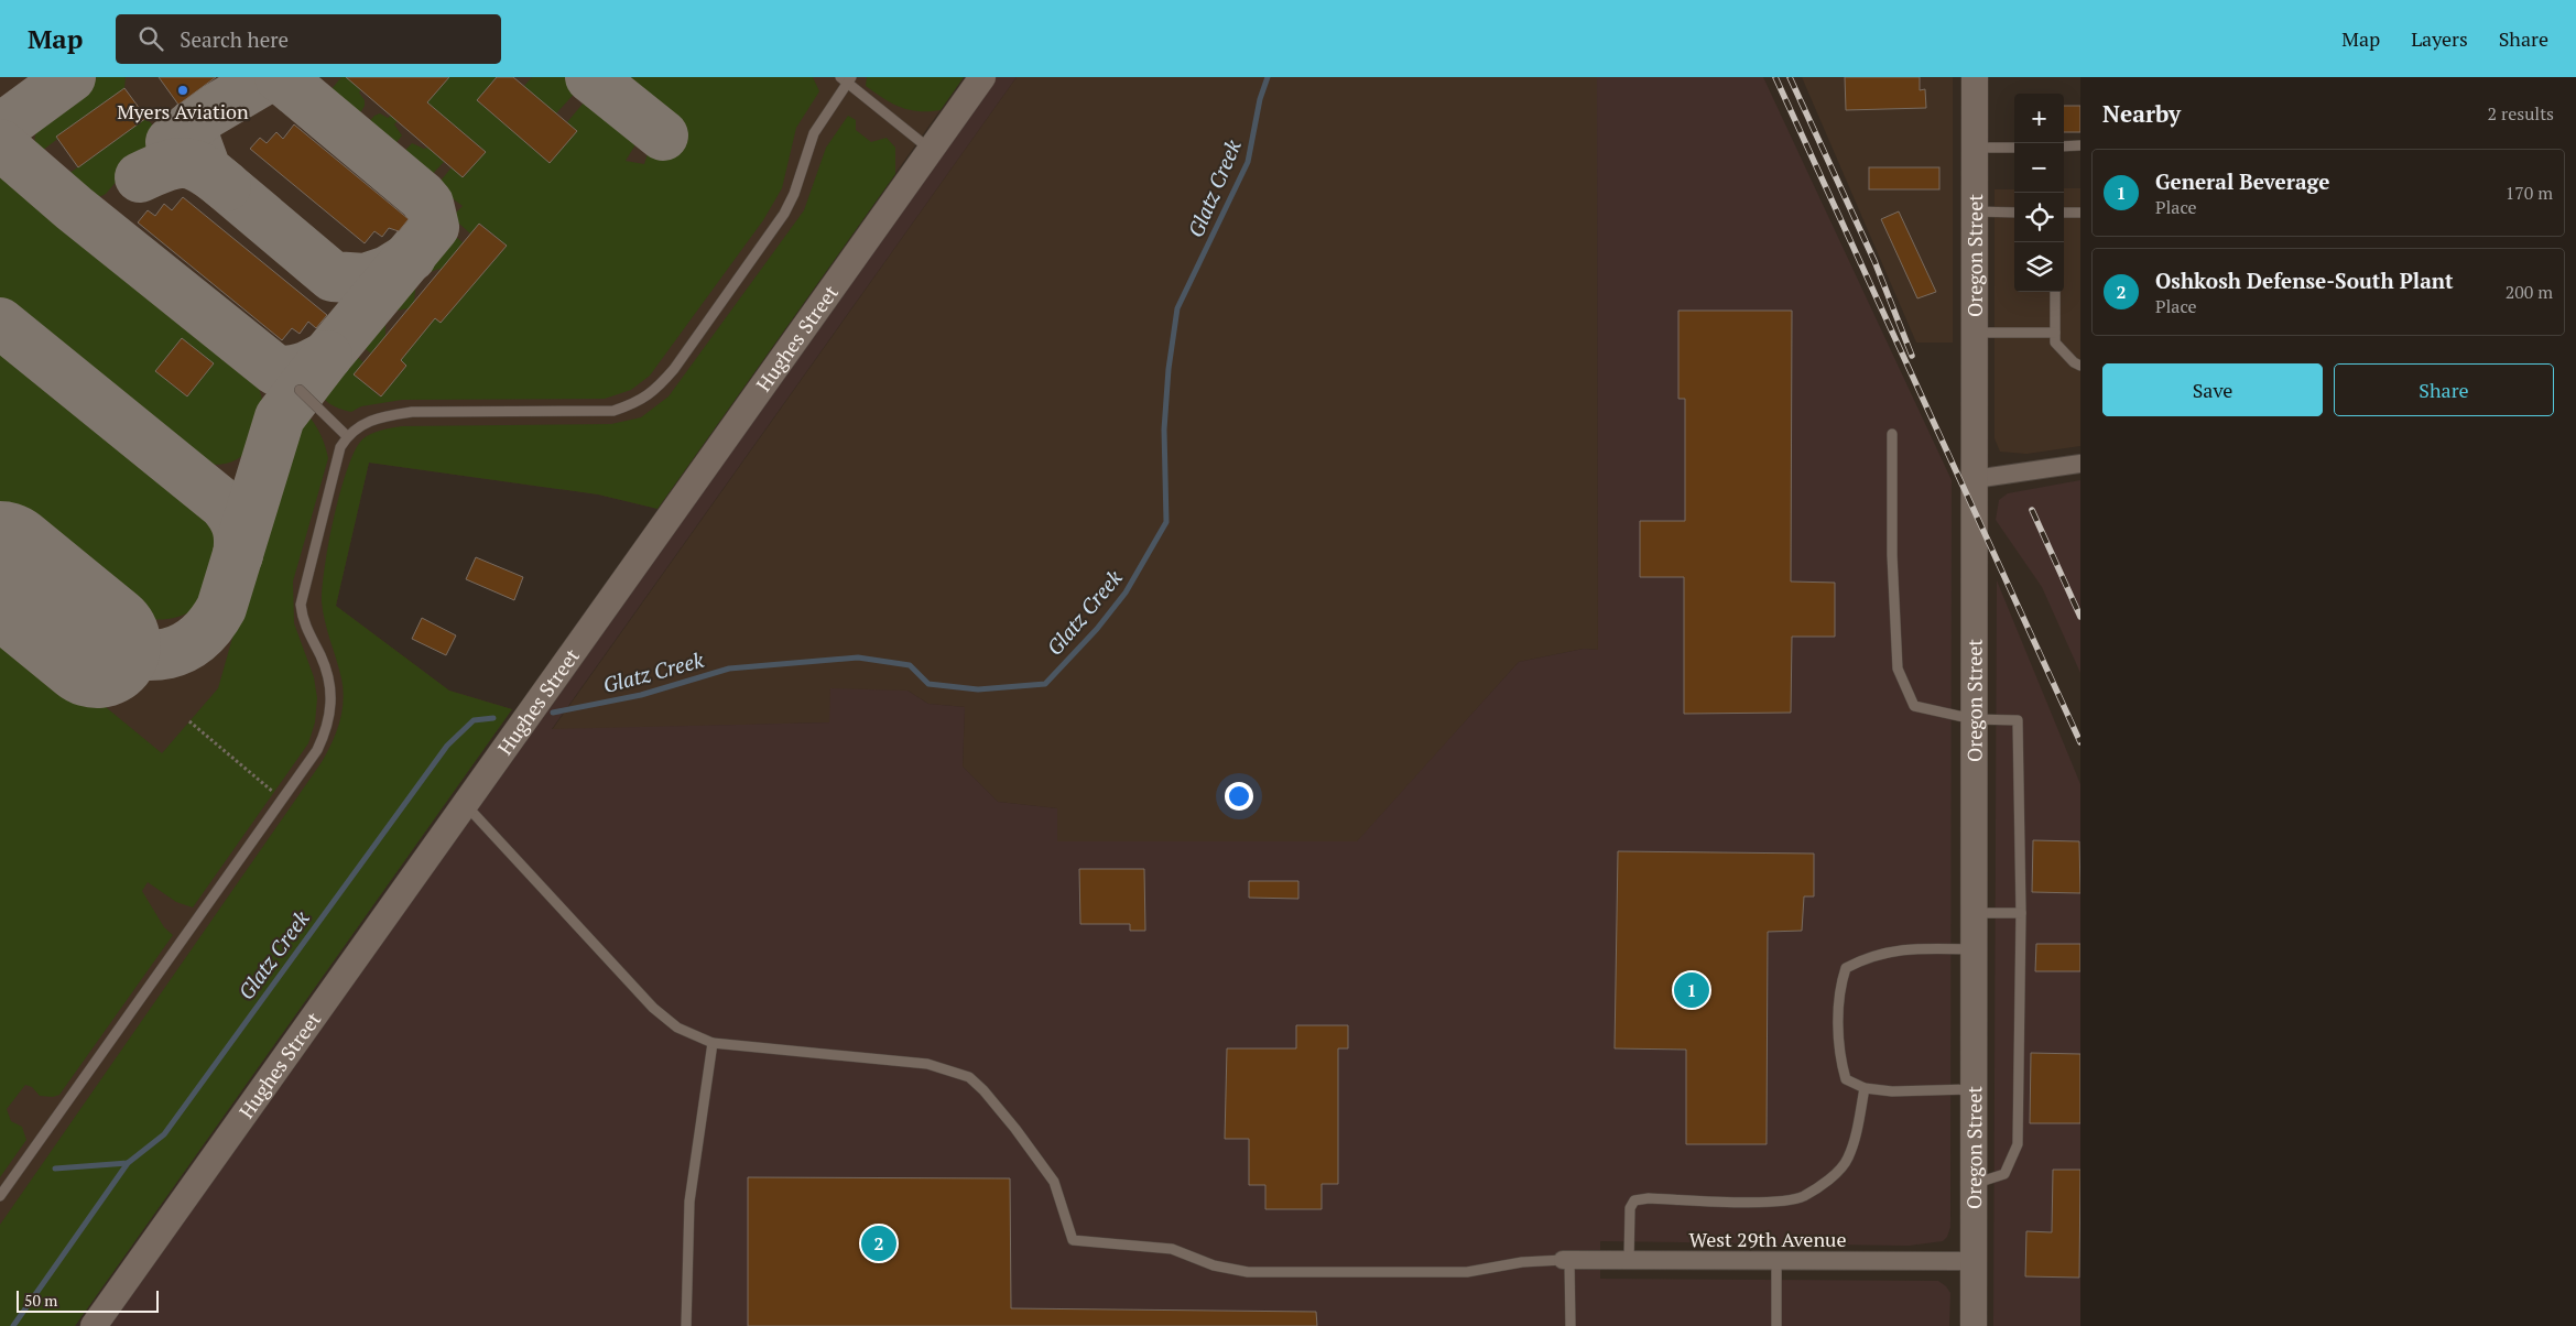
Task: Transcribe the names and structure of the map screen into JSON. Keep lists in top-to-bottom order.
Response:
{
  "streets": {
    "street": ["Oregon Street", "Hughes Street", "West 29th Avenue"]
  },
  "crossings": [
    ["Oregon Street", "West 29th Avenue"]
  ],
  "water": ["Glatz Creek"],
  "places": ["Myers Aviation"],
  "scale_bar": "50 m",
  "page": {
    "header": "Map",
    "search": "Search here",
    "nav": ["Map", "Layers", "Share"],
    "heading": ["Nearby", "2 results"],
    "map_buttons": ["+", "−"],
    "list": [
      {
        "mark": "1",
        "name": "General Beverage",
        "note": "Place",
        "value": "170 m"
      },
      {
        "mark": "2",
        "name": "Oshkosh Defense-South Plant",
        "note": "Place",
        "value": "200 m"
      }
    ],
    "buttons": ["Save", "Share"],
    "pins": ["1", "2"],
    "scale": "50 m"
  }
}
